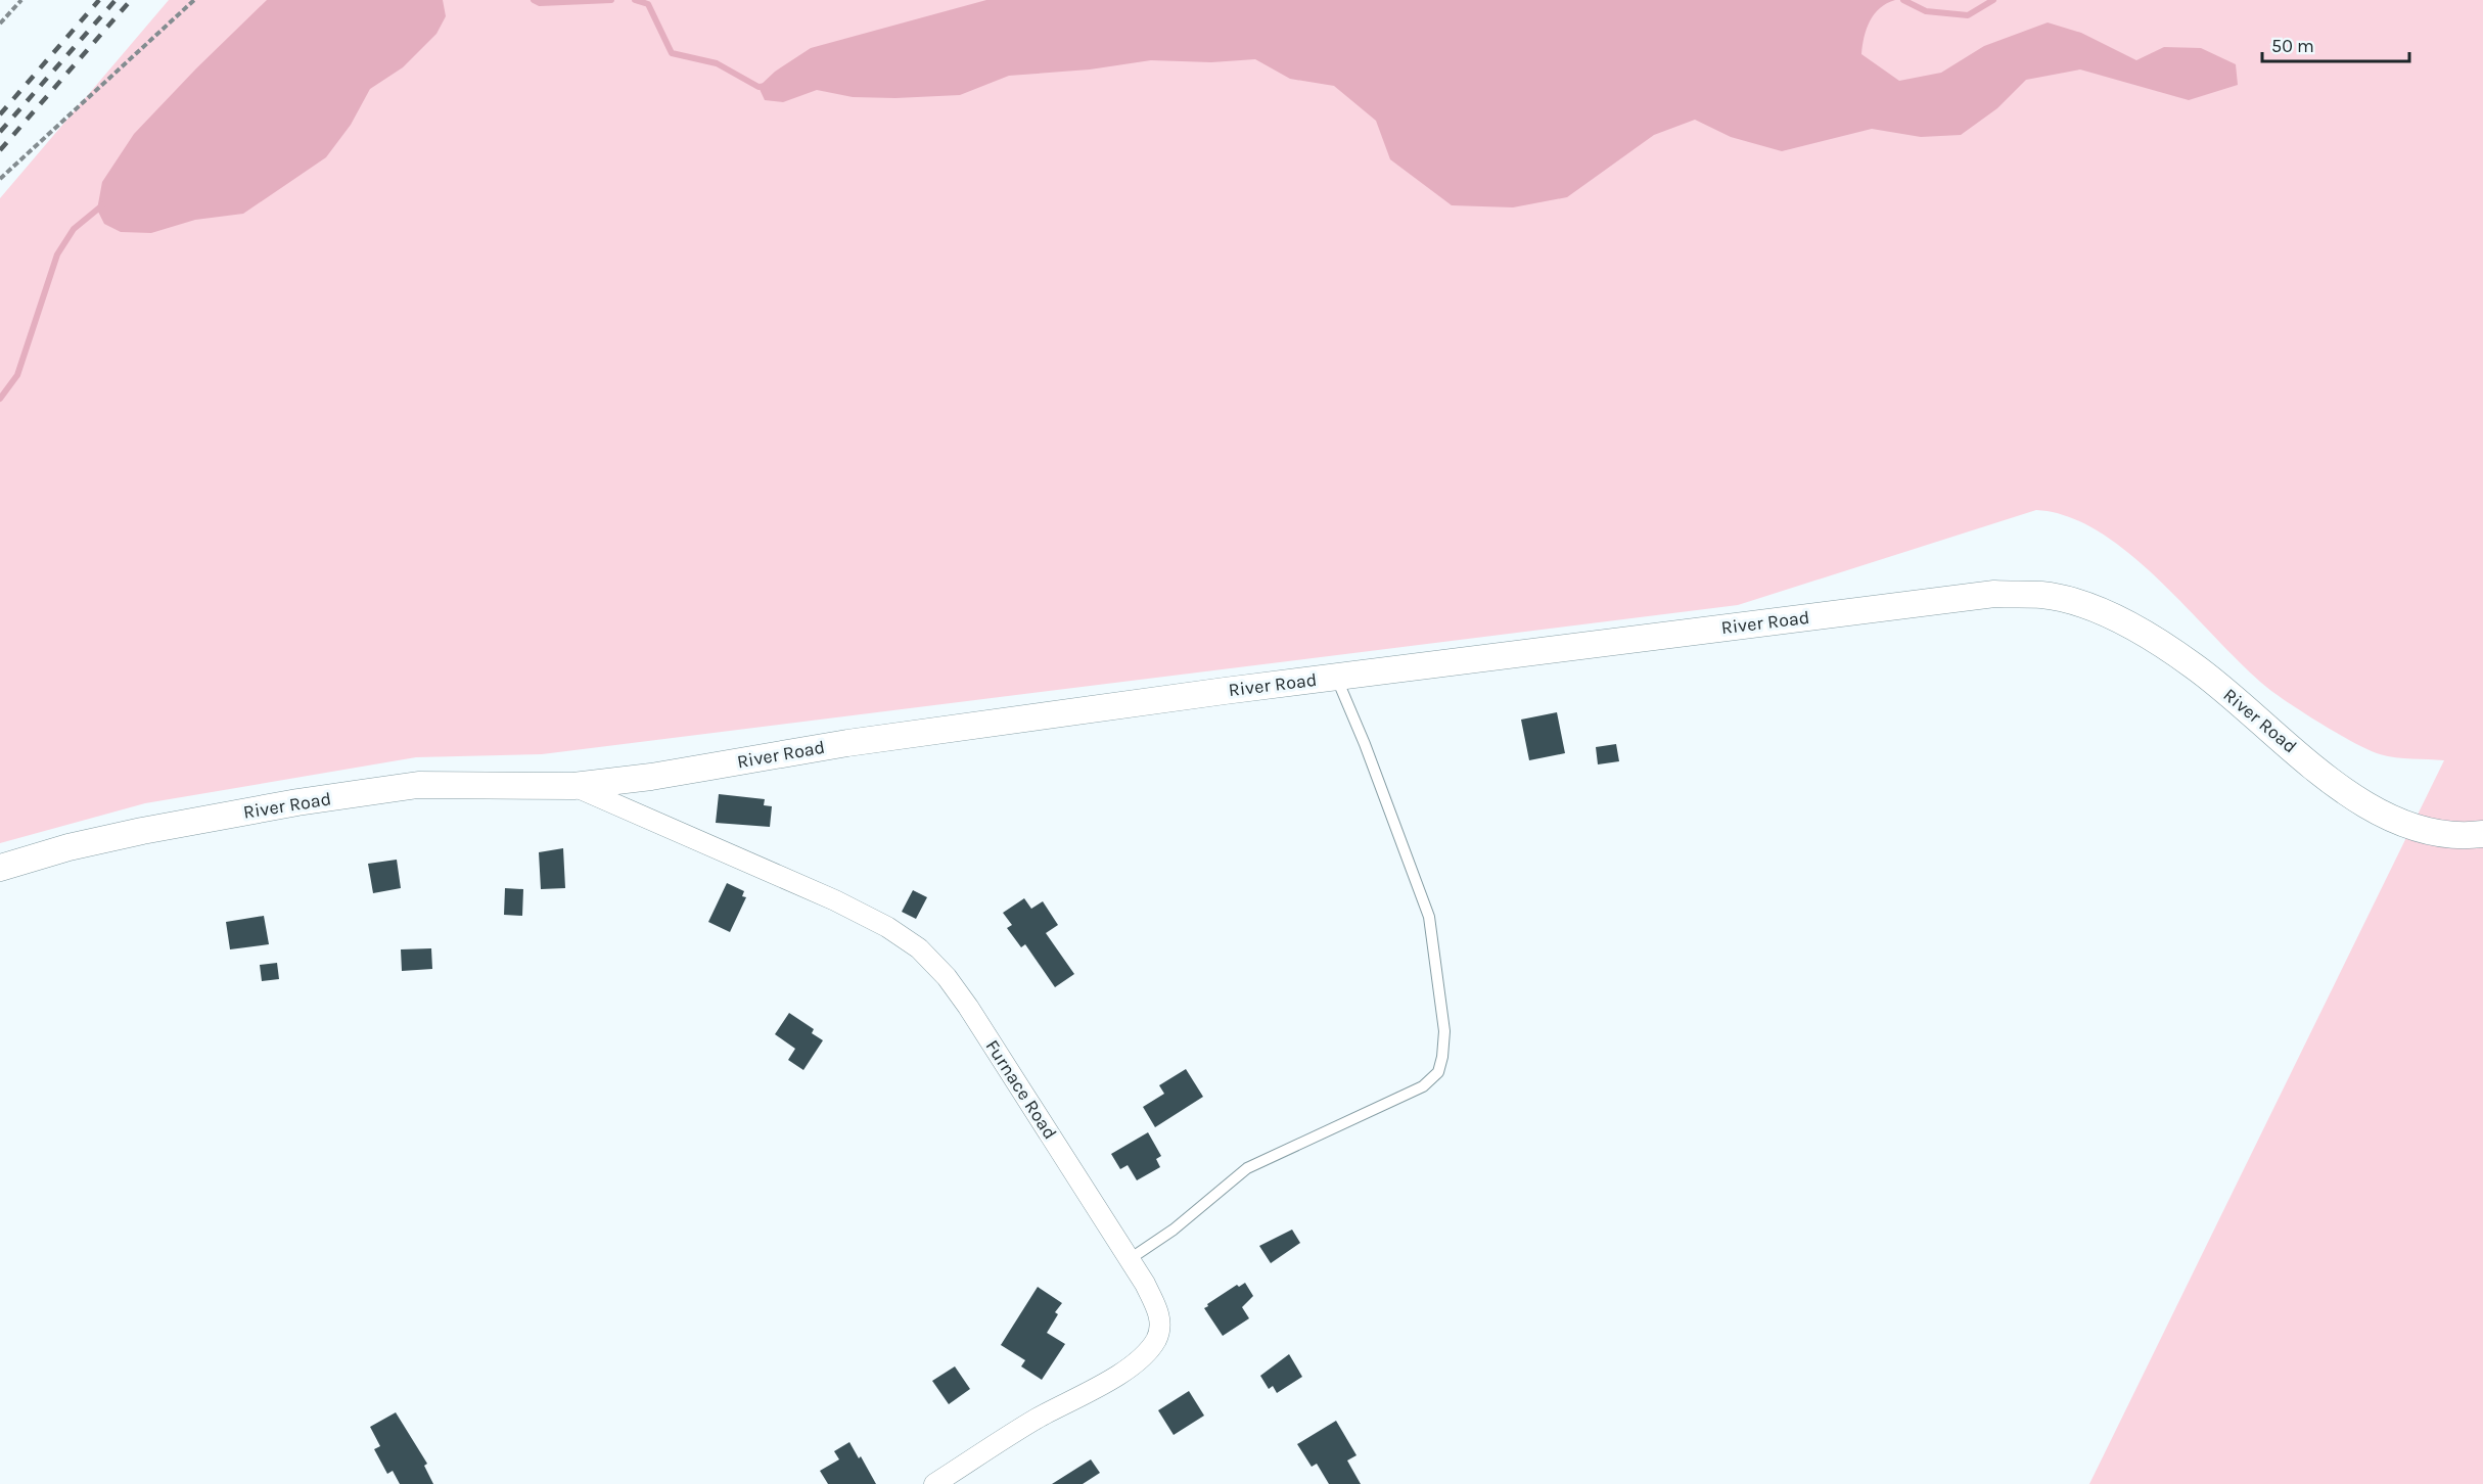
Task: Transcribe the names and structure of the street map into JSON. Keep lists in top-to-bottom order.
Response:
{
  "streets": {
    "street": ["River Road", "Furnace Road"]
  },
  "crossings": [
    ["River Road", "Furnace Road"]
  ],
  "scale_bar": "50 m"
}
